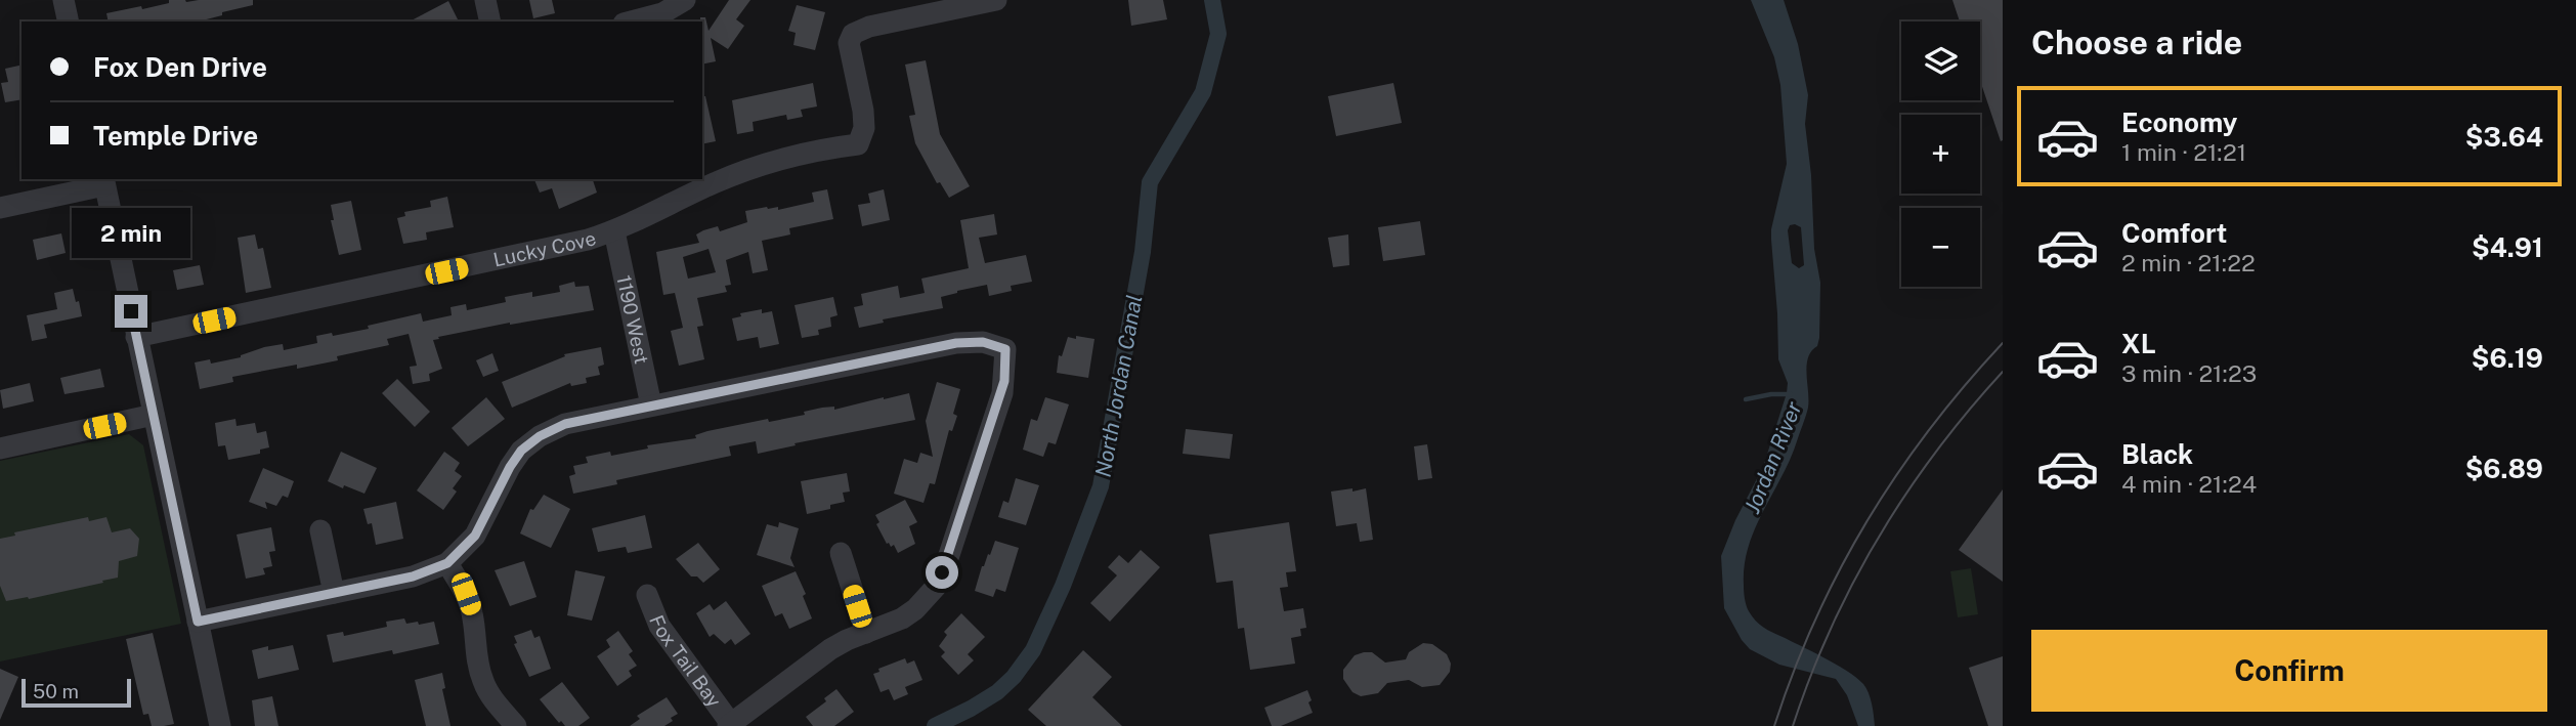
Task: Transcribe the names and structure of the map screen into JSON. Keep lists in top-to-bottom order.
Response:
{
  "streets": {
    "street": ["Lucky Cove", "1190 West", "Fox Tail Bay"]
  },
  "crossings": [
    ["Lucky Cove", "1190 West"]
  ],
  "water": ["North Jordan Canal", "Jordan River"],
  "scale_bar": "50 m",
  "page": {
    "heading": "Choose a ride",
    "map_buttons": ["+", "−"],
    "banner": ["Fox Den Drive", "Temple Drive"],
    "list": [
      {
        "name": "Economy",
        "note": "1 min · 21:21",
        "value": "$3.64"
      },
      {
        "name": "Comfort",
        "note": "2 min · 21:22",
        "value": "$4.91"
      },
      {
        "name": "XL",
        "note": "3 min · 21:23",
        "value": "$6.19"
      },
      {
        "name": "Black",
        "note": "4 min · 21:24",
        "value": "$6.89"
      }
    ],
    "bubble": "2 min",
    "buttons": "Confirm",
    "scale": "50 m"
  }
}
